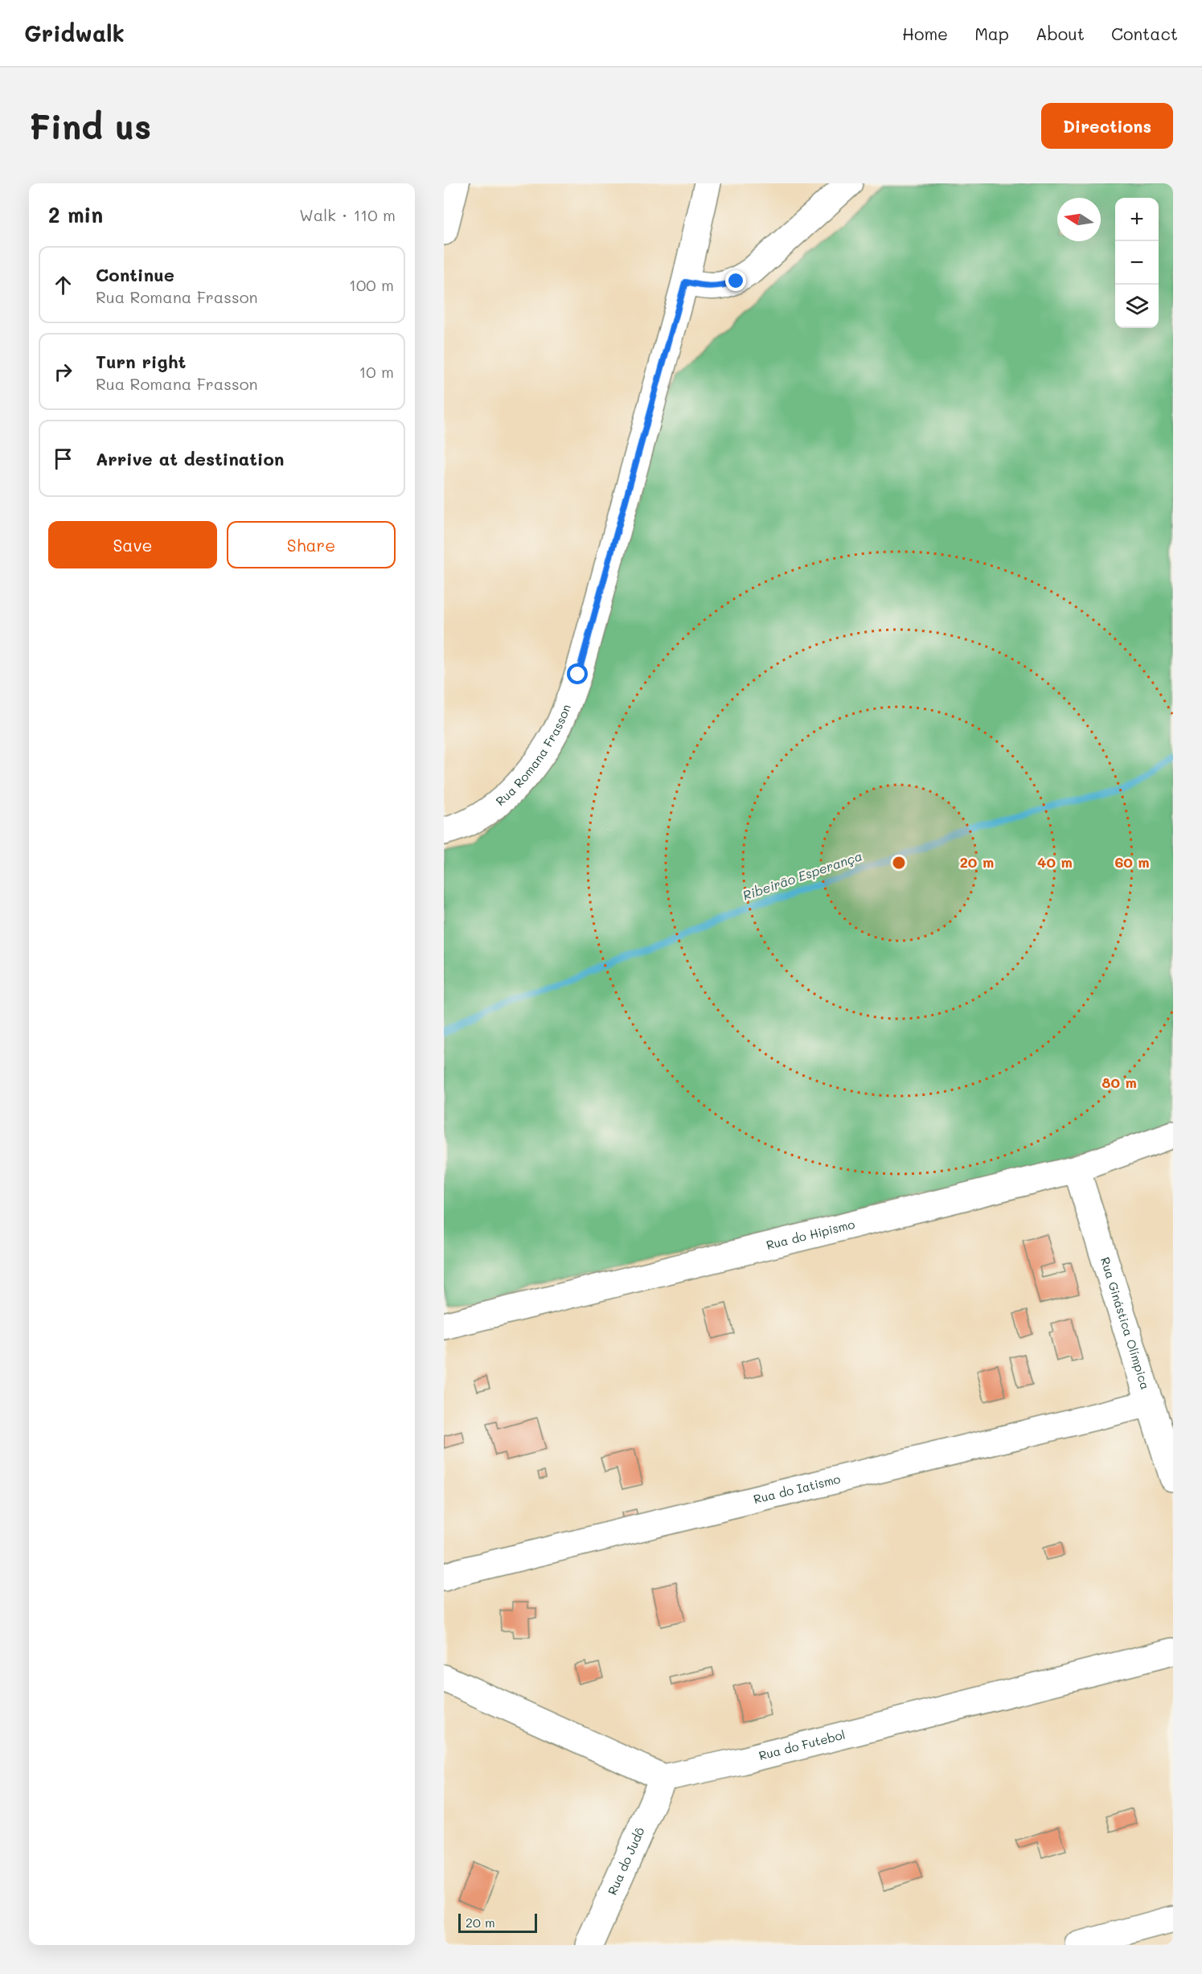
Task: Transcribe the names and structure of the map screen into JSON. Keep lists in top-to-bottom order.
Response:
{
  "streets": {
    "street": [
      "Rua Romana Frasson",
      "Rua do Hipismo",
      "Rua Ginástica Olímpica",
      "Rua do Iatismo",
      "Rua do Futebol",
      "Rua do Judô"
    ]
  },
  "crossings": [
    ["Rua do Hipismo", "Rua Ginástica Olímpica"],
    ["Rua Ginástica Olímpica", "Rua do Iatismo"],
    ["Rua do Futebol", "Rua do Judô"]
  ],
  "water": ["Ribeirão Esperança"],
  "scale_bar": "20 m",
  "north": "left",
  "page": {
    "header": "Gridwalk",
    "nav": [
      "Home",
      "Map",
      "About",
      "Contact"
    ],
    "buttons": [
      "Directions",
      ["Save", "Share"]
    ],
    "title": "Find us",
    "heading": ["2 min", "Walk · 110 m"],
    "map_buttons": ["+", "−"],
    "list": [
      ["Continue", "Rua Romana Frasson", "100 m"],
      ["Turn right", "Rua Romana Frasson", "10 m"],
      "Arrive at destination"
    ],
    "scale": "20 m"
  },
  "rings": [
    "20 m",
    "40 m",
    "60 m",
    "80 m"
  ]
}
